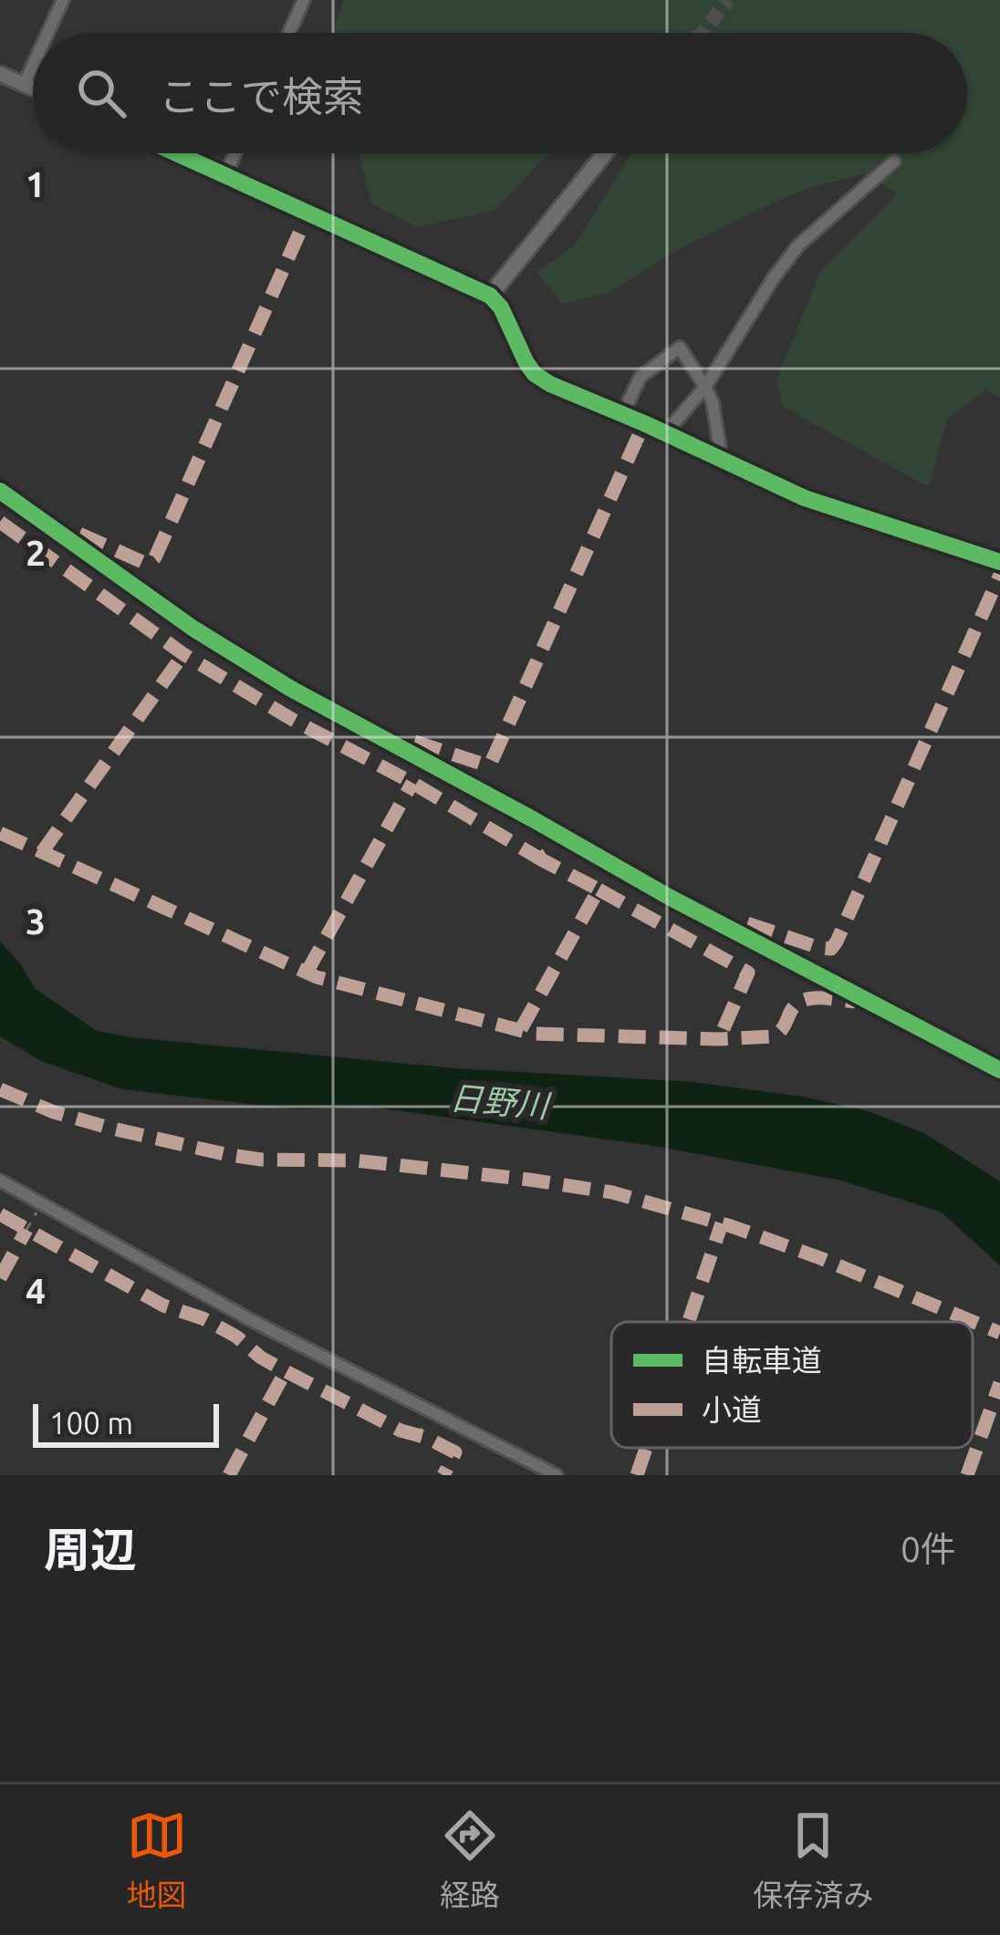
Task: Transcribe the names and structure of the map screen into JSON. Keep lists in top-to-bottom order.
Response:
{
  "water": ["日野川"],
  "legend": ["自転車道", "小道"],
  "scale_bar": "100 m",
  "page": {
    "search": "ここで検索",
    "scale": "100 m",
    "heading": ["周辺", "0件"],
    "nav": ["地図", "経路", "保存済み"]
  },
  "grid": {
    "rows": [
      "1",
      "2",
      "3",
      "4"
    ]
  }
}
